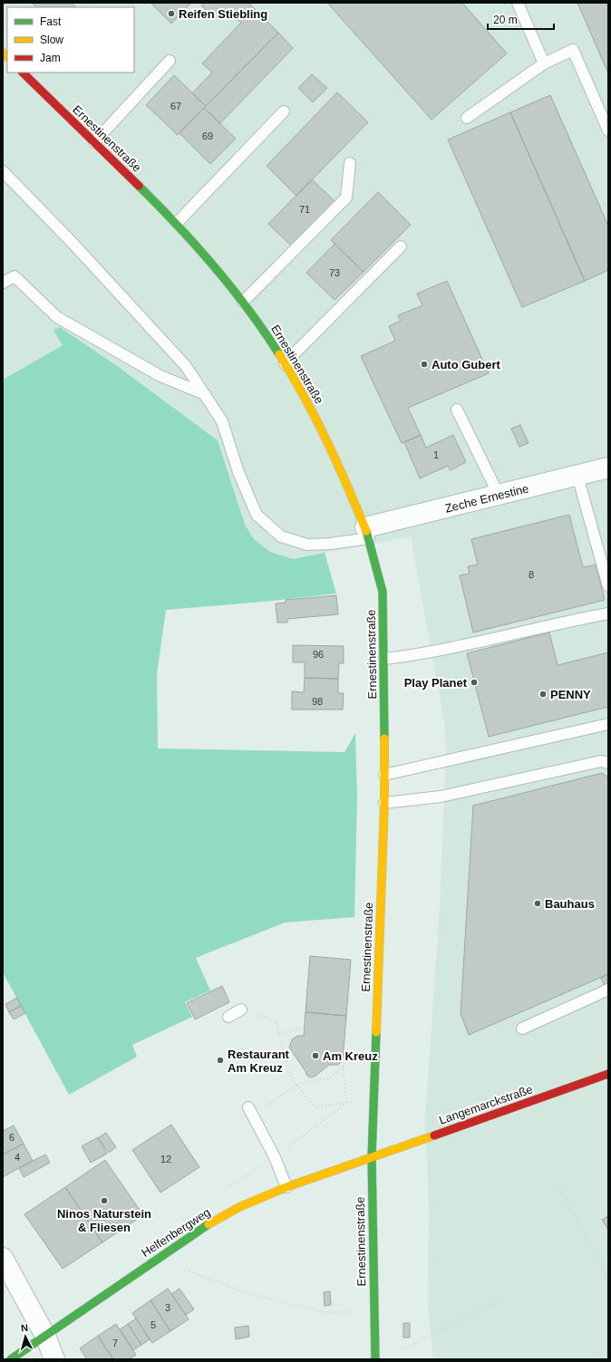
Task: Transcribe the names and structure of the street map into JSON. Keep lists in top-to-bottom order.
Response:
{
  "streets": {
    "main road": ["Ernestinenstraße", "Langemarckstraße", "Helfenbergweg"],
    "street": ["Zeche Ernestine"]
  },
  "crossings": [
    ["Ernestinenstraße", "Zeche Ernestine"],
    ["Ernestinenstraße", "Langemarckstraße"],
    ["Ernestinenstraße", "Helfenbergweg"],
    ["Langemarckstraße", "Helfenbergweg"]
  ],
  "places": [
    "Reifen Stiebling",
    "Auto Gubert",
    "Play Planet",
    "PENNY",
    "Bauhaus",
    "Am Kreuz",
    "Restaurant Am Kreuz",
    "Ninos Naturstein & Fliesen"
  ],
  "house_numbers": [
    "67",
    "69",
    "71",
    "73",
    "1",
    "8",
    "96",
    "98",
    "6",
    "4",
    "12",
    "3",
    "5",
    "7"
  ],
  "legend": ["Fast", "Slow", "Jam"],
  "scale_bar": "20 m",
  "north": "top"
}
